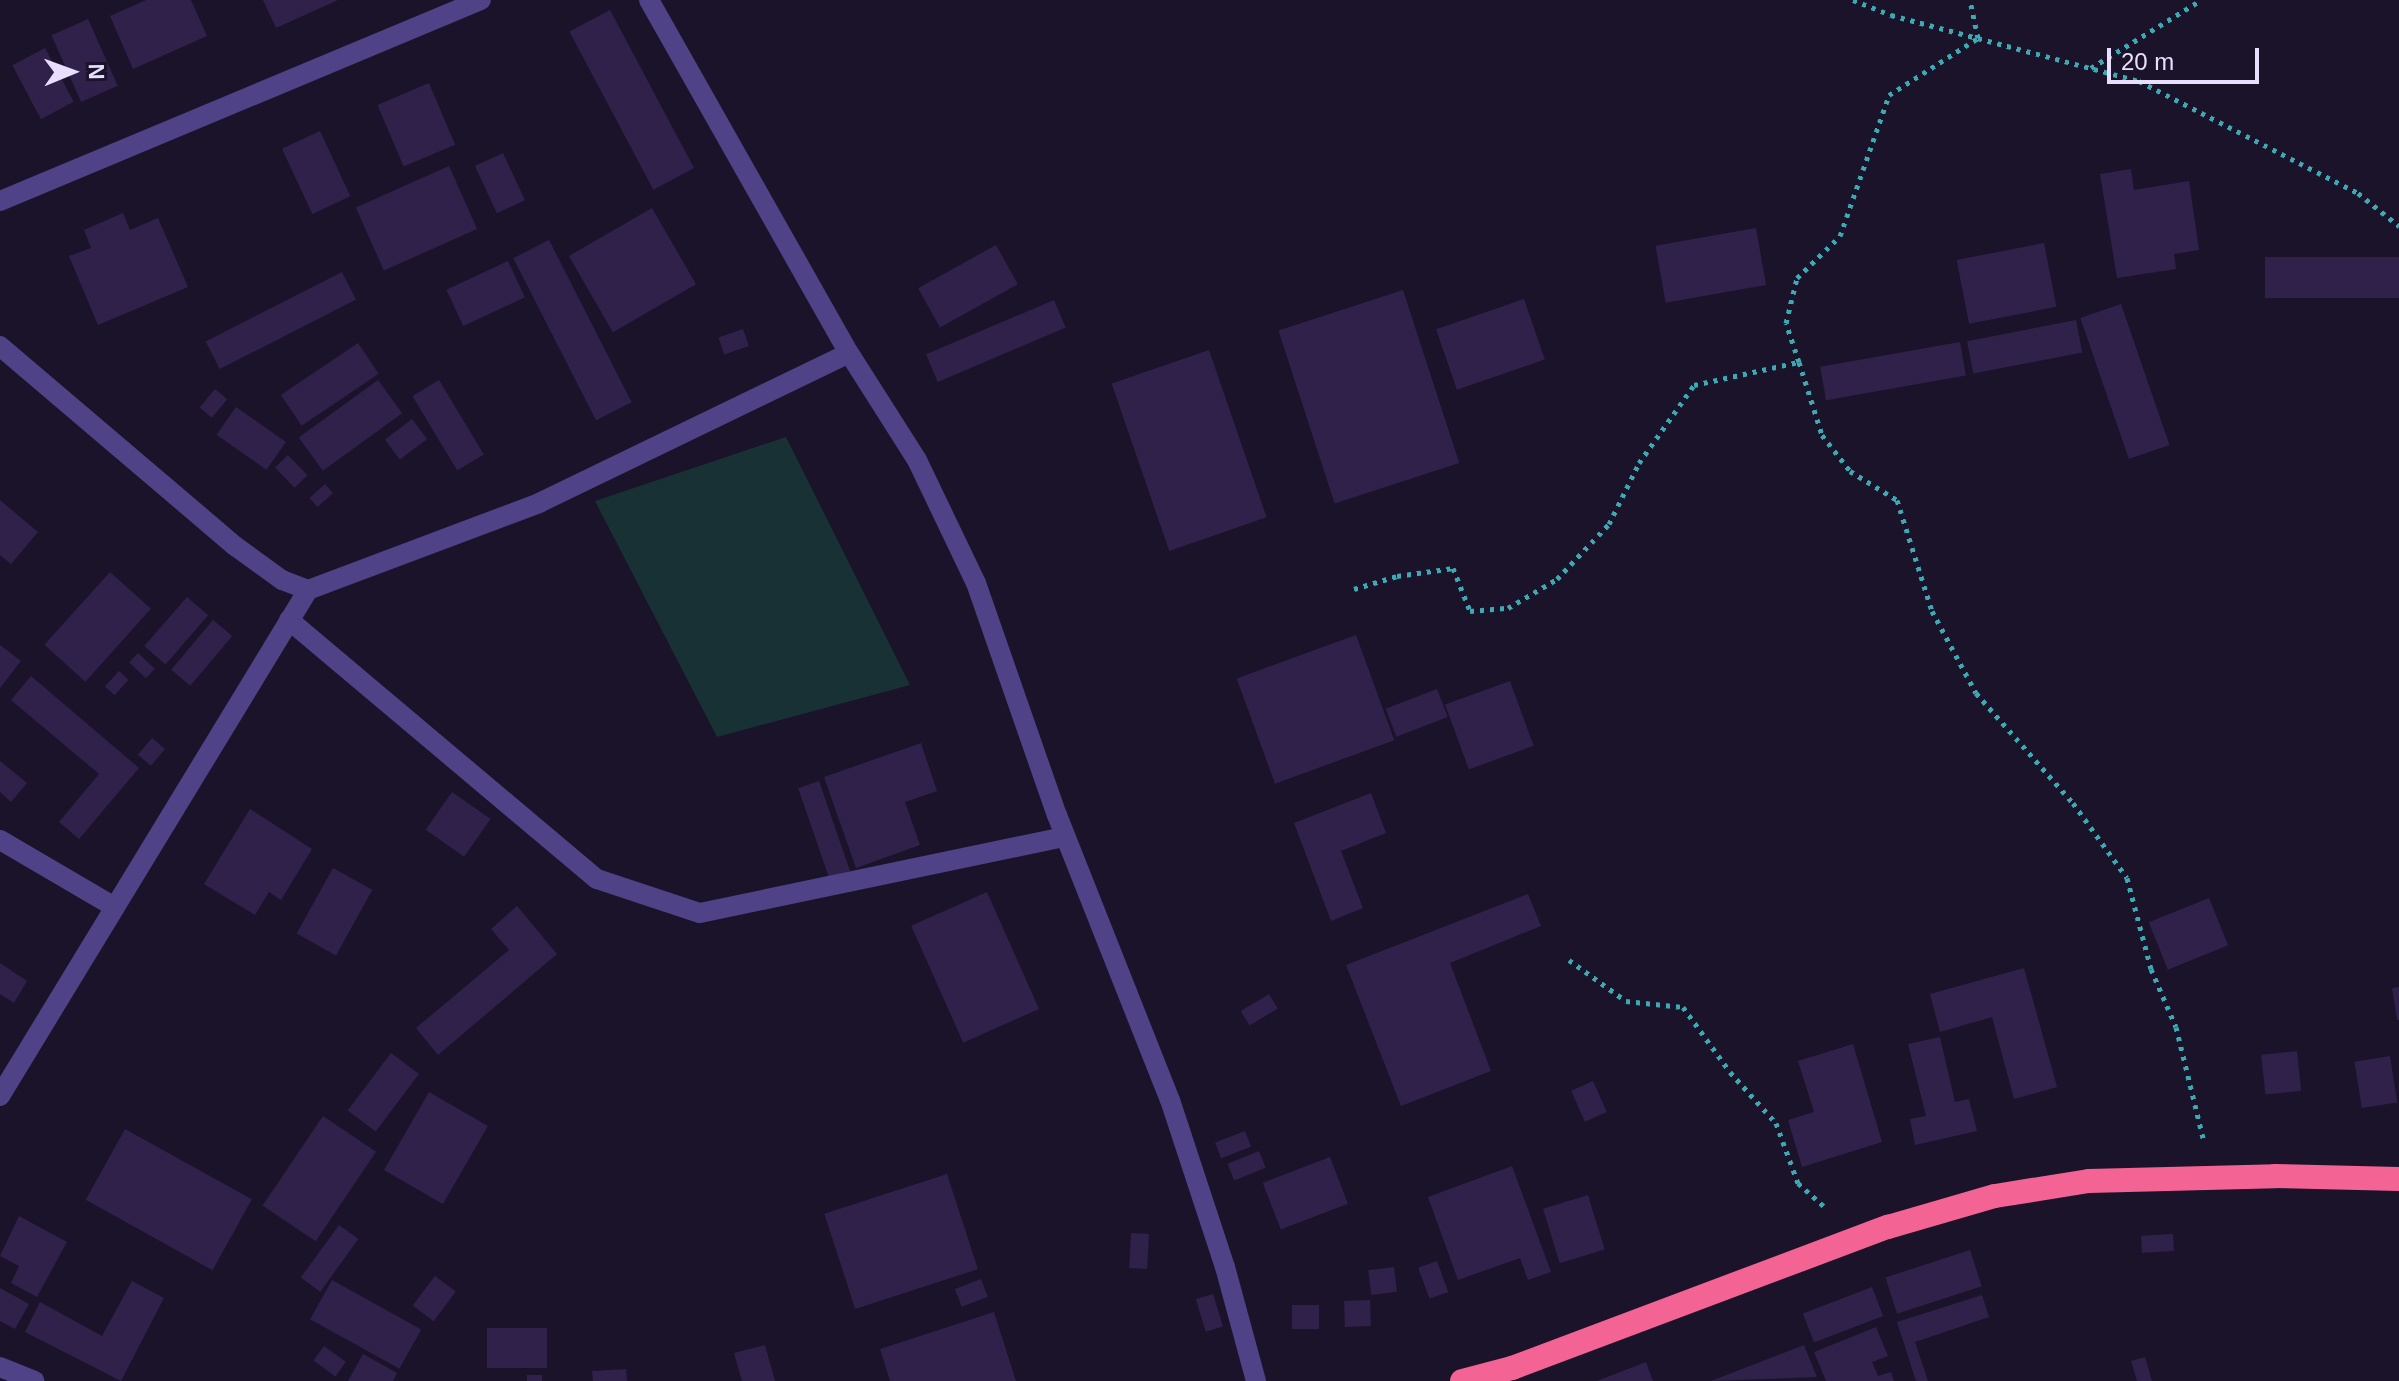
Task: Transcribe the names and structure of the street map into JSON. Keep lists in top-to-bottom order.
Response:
{
  "scale_bar": "20 m",
  "north": "right"
}
